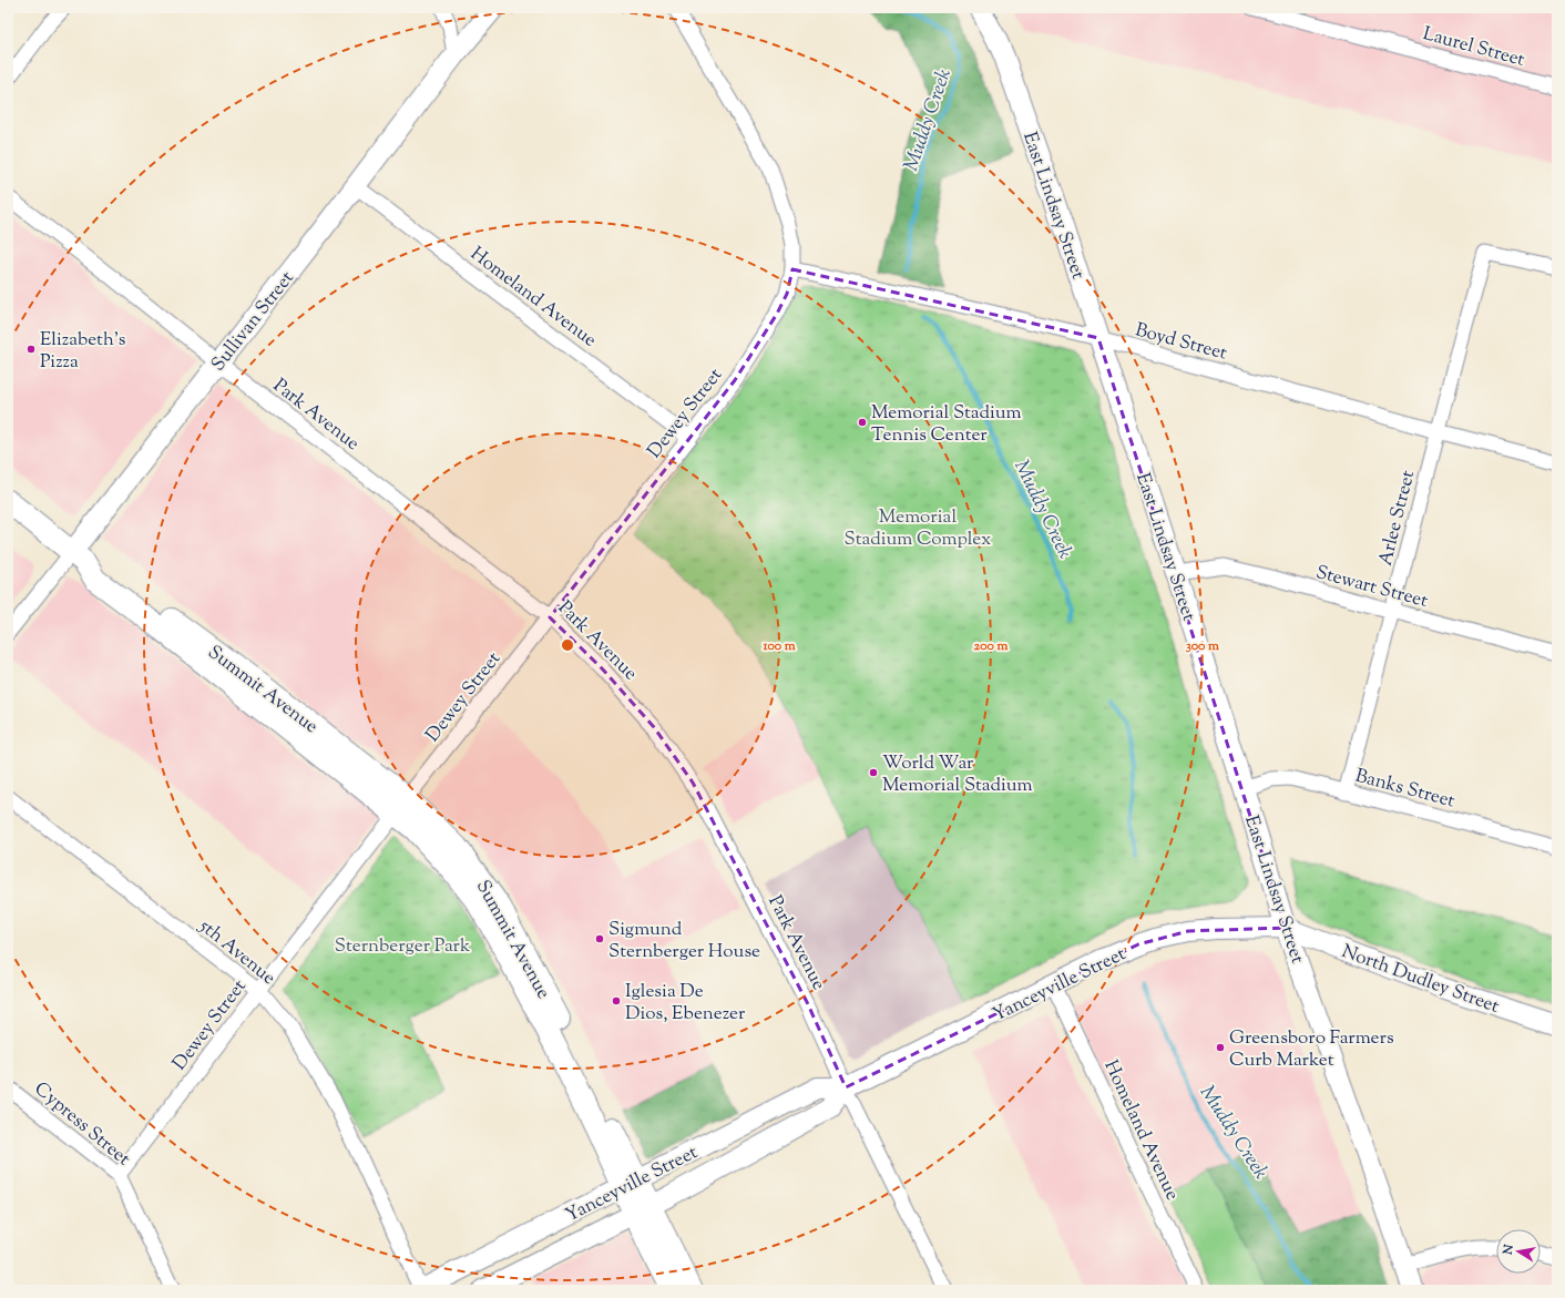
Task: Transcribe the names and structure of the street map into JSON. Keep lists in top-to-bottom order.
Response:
{
  "streets": {
    "main road": ["Summit Avenue"],
    "street": [
      "Laurel Street",
      "East Lindsay Street",
      "Homeland Avenue",
      "Sullivan Street",
      "Boyd Street",
      "Dewey Street",
      "Park Avenue",
      "Arlee Street",
      "Stewart Street",
      "Banks Street",
      "5th Avenue",
      "North Dudley Street",
      "Yanceyville Street",
      "Cypress Street"
    ]
  },
  "crossings": [
    ["East Lindsay Street", "Boyd Street"],
    ["East Lindsay Street", "Stewart Street"],
    ["East Lindsay Street", "Banks Street"],
    ["East Lindsay Street", "North Dudley Street"],
    ["East Lindsay Street", "Yanceyville Street"],
    ["Homeland Avenue", "Sullivan Street"],
    ["Homeland Avenue", "Dewey Street"],
    ["Homeland Avenue", "Yanceyville Street"],
    ["Sullivan Street", "Park Avenue"],
    ["Sullivan Street", "Summit Avenue"],
    ["Boyd Street", "Dewey Street"],
    ["Boyd Street", "Arlee Street"],
    ["Dewey Street", "Park Avenue"],
    ["Dewey Street", "Summit Avenue"],
    ["Dewey Street", "5th Avenue"],
    ["Dewey Street", "Cypress Street"],
    ["Park Avenue", "Yanceyville Street"],
    ["Arlee Street", "Stewart Street"],
    ["Arlee Street", "Banks Street"],
    ["Summit Avenue", "Yanceyville Street"],
    ["5th Avenue", "Yanceyville Street"],
    ["North Dudley Street", "Yanceyville Street"]
  ],
  "water": ["Muddy Creek"],
  "parks": ["Memorial Stadium Complex", "Sternberger Park"],
  "places": [
    "Elizabeth's Pizza",
    "Memorial Stadium Tennis Center",
    "World War Memorial Stadium",
    "Sigmund Sternberger House",
    "Iglesia De Dios, Ebenezer",
    "Greensboro Farmers Curb Market"
  ],
  "north": "left",
  "rings": ["100 m", "200 m", "300 m"]
}
